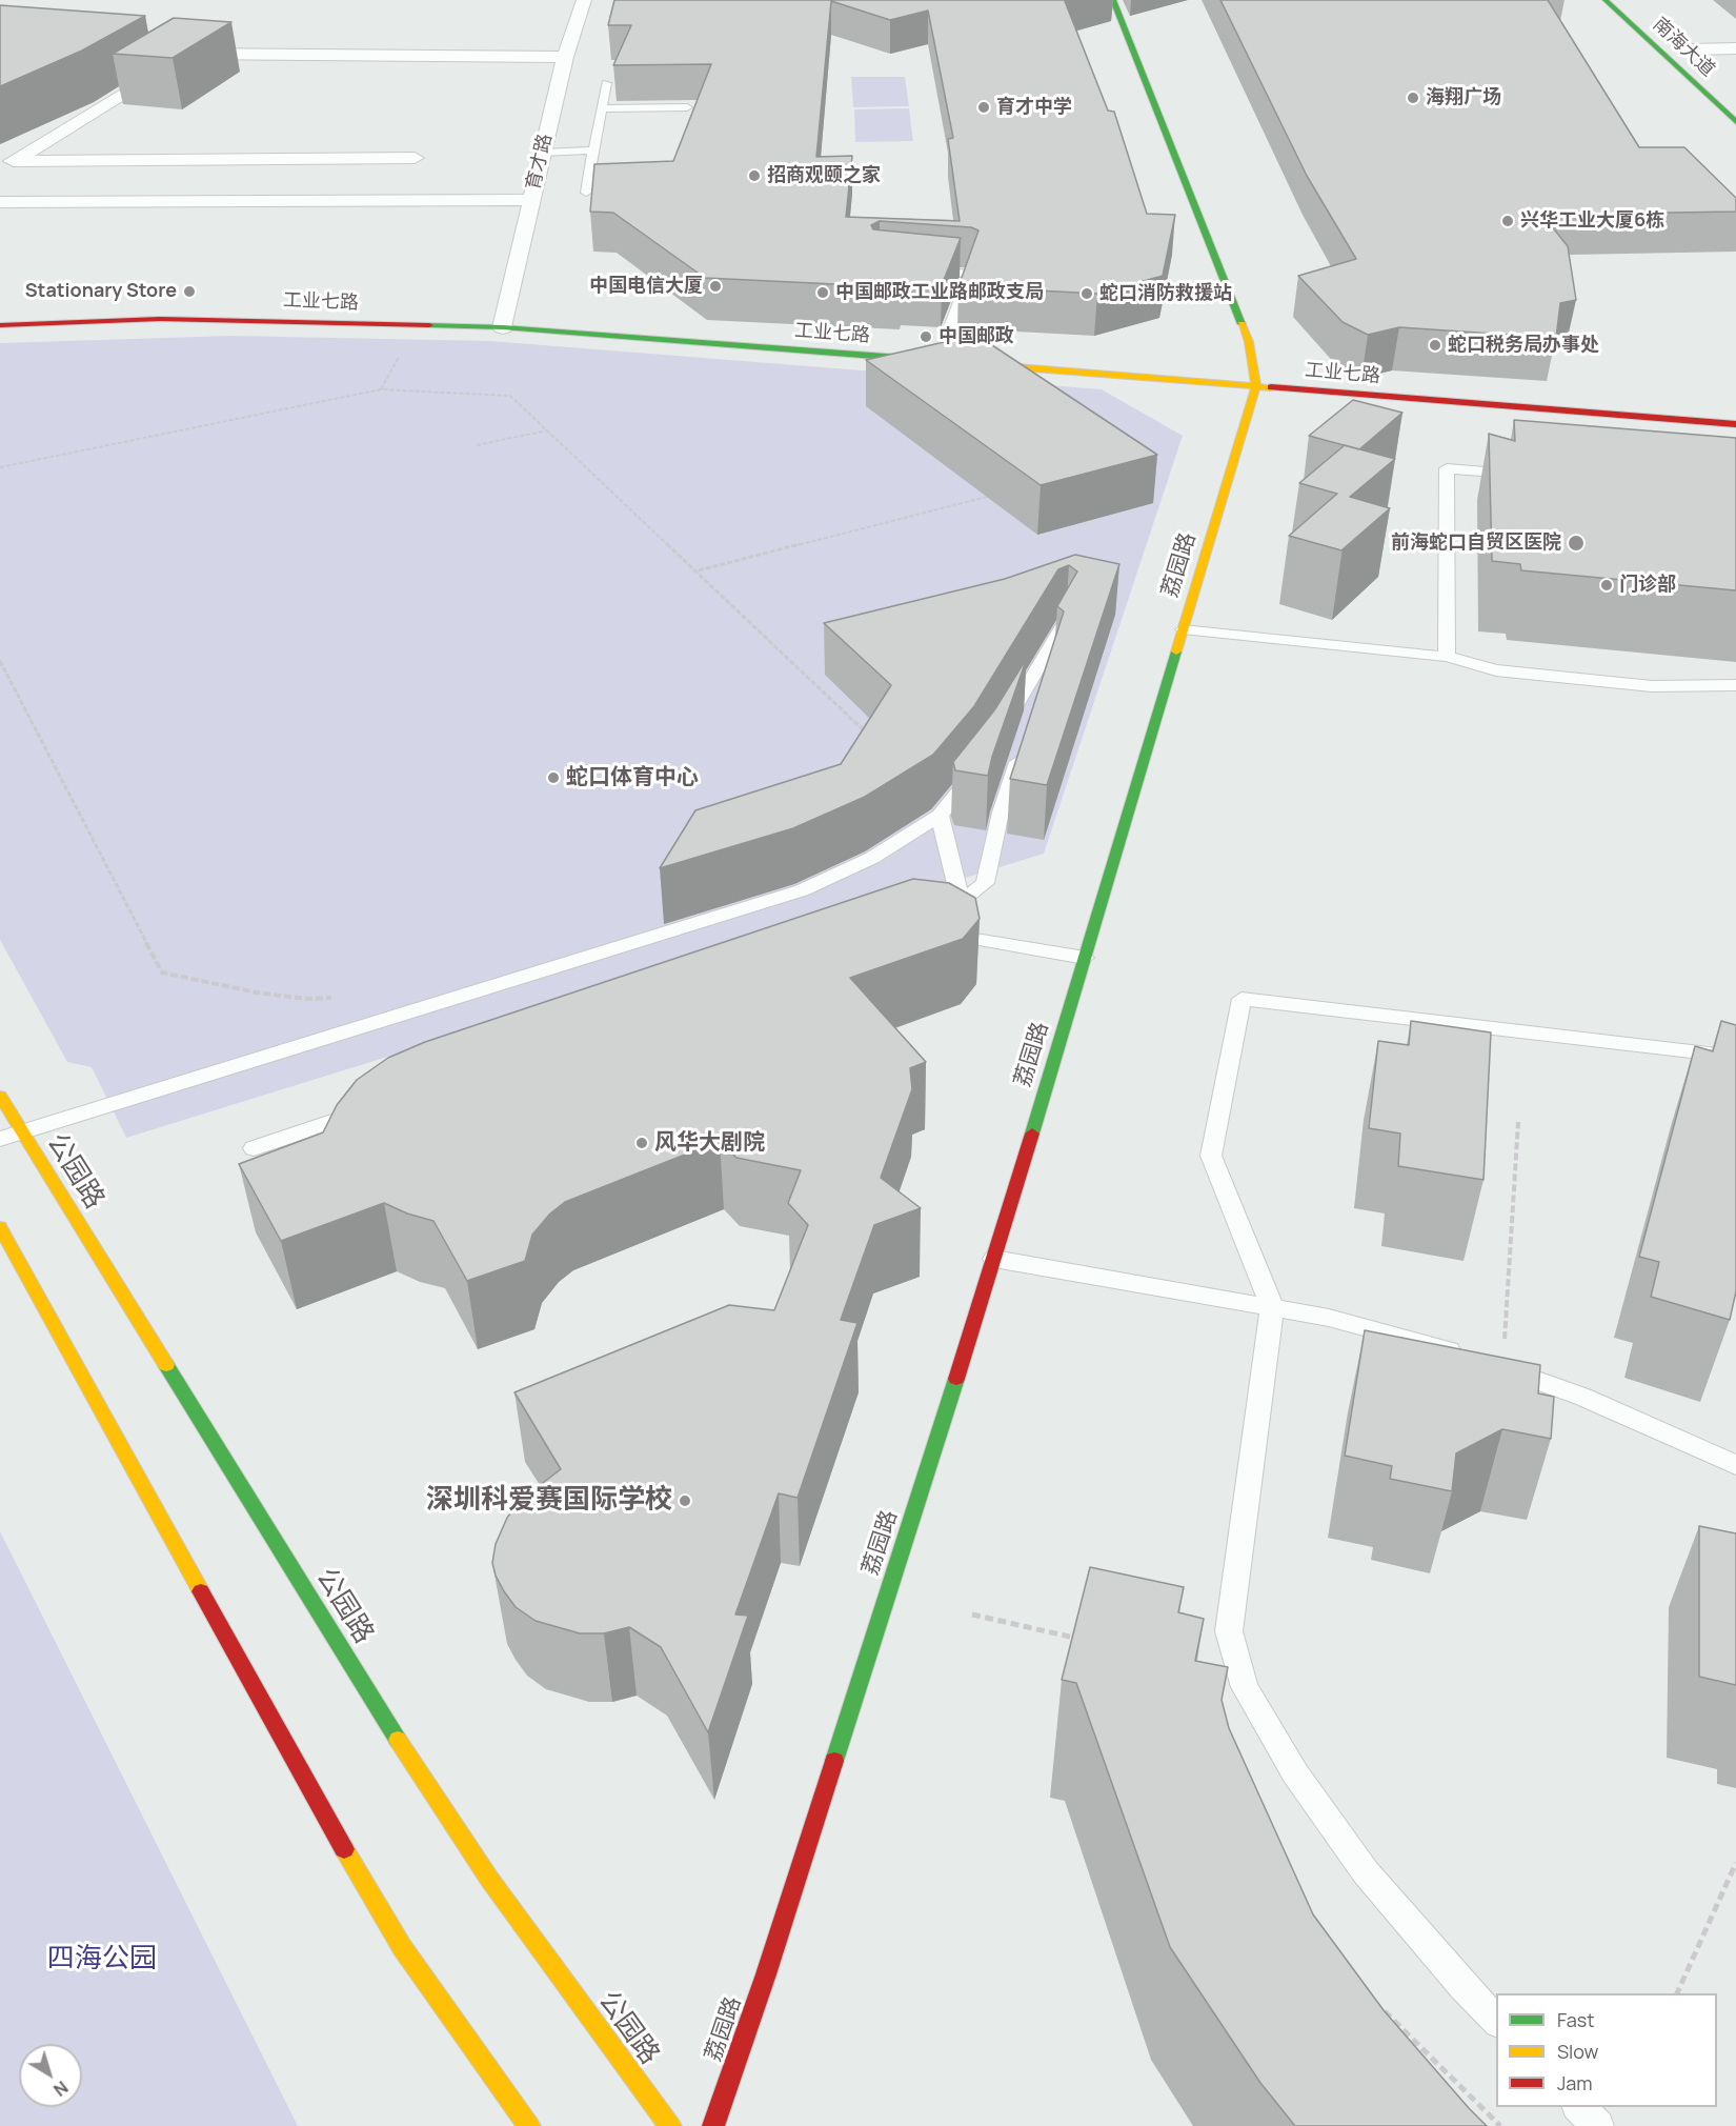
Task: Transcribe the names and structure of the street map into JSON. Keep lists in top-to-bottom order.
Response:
{
  "streets": {
    "street": [
      "南海大道",
      "育才路",
      "工业七路",
      "荔园路",
      "公园路"
    ]
  },
  "crossings": [
    ["育才路", "工业七路"],
    ["工业七路", "荔园路"]
  ],
  "parks": ["四海公园"],
  "places": [
    "海翔广场",
    "育才中学",
    "招商观颐之家",
    "兴华工业大厦6栋",
    "中国电信大厦",
    "Stationary Store",
    "中国邮政工业路邮政支局",
    "蛇口消防救援站",
    "中国邮政",
    "蛇口税务局办事处",
    "前海蛇口自贸区医院",
    "门诊部",
    "蛇口体育中心",
    "风华大剧院",
    "深圳科爱赛国际学校"
  ],
  "legend": ["Fast", "Slow", "Jam"],
  "north": "bottom right"
}
